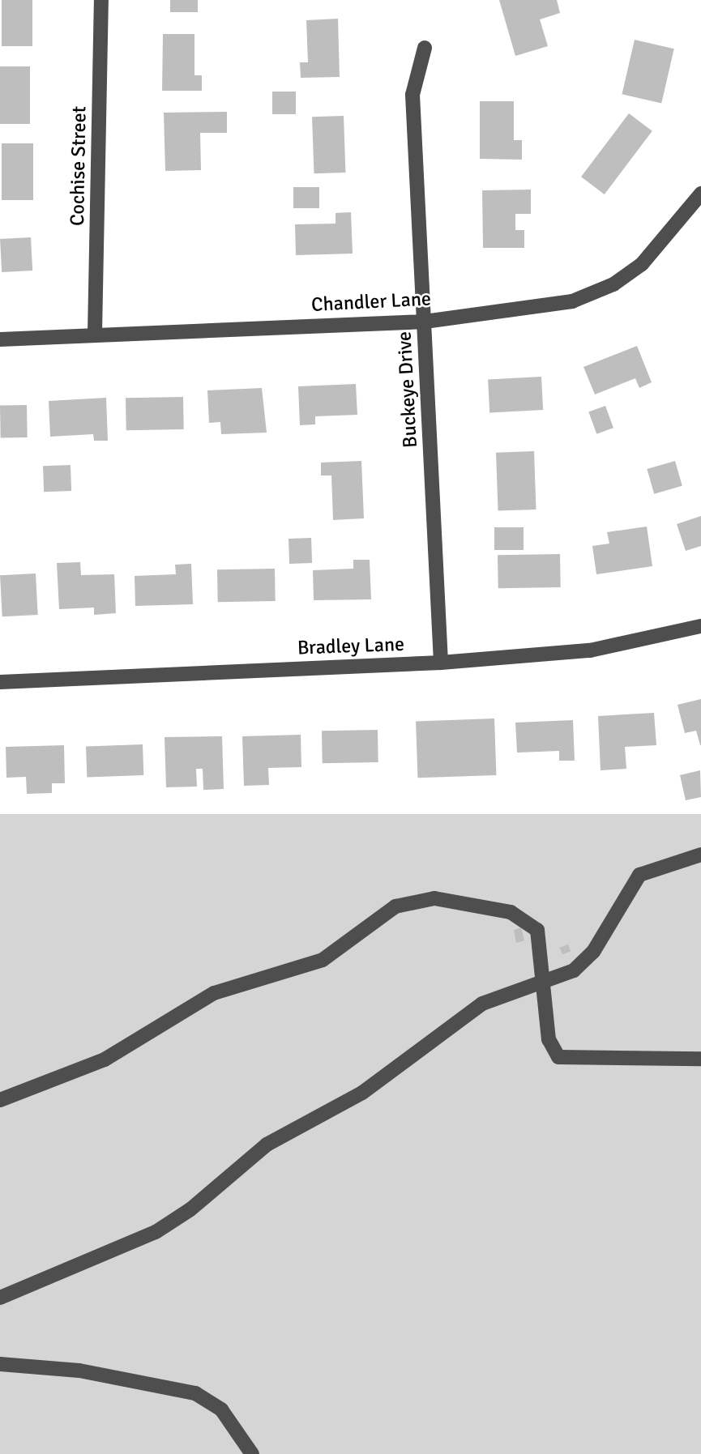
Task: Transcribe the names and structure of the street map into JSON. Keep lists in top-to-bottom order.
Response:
{
  "streets": {
    "street": [
      "Cochise Street",
      "Chandler Lane",
      "Buckeye Drive",
      "Bradley Lane"
    ]
  },
  "crossings": [
    ["Cochise Street", "Chandler Lane"],
    ["Chandler Lane", "Buckeye Drive"],
    ["Buckeye Drive", "Bradley Lane"]
  ]
}
